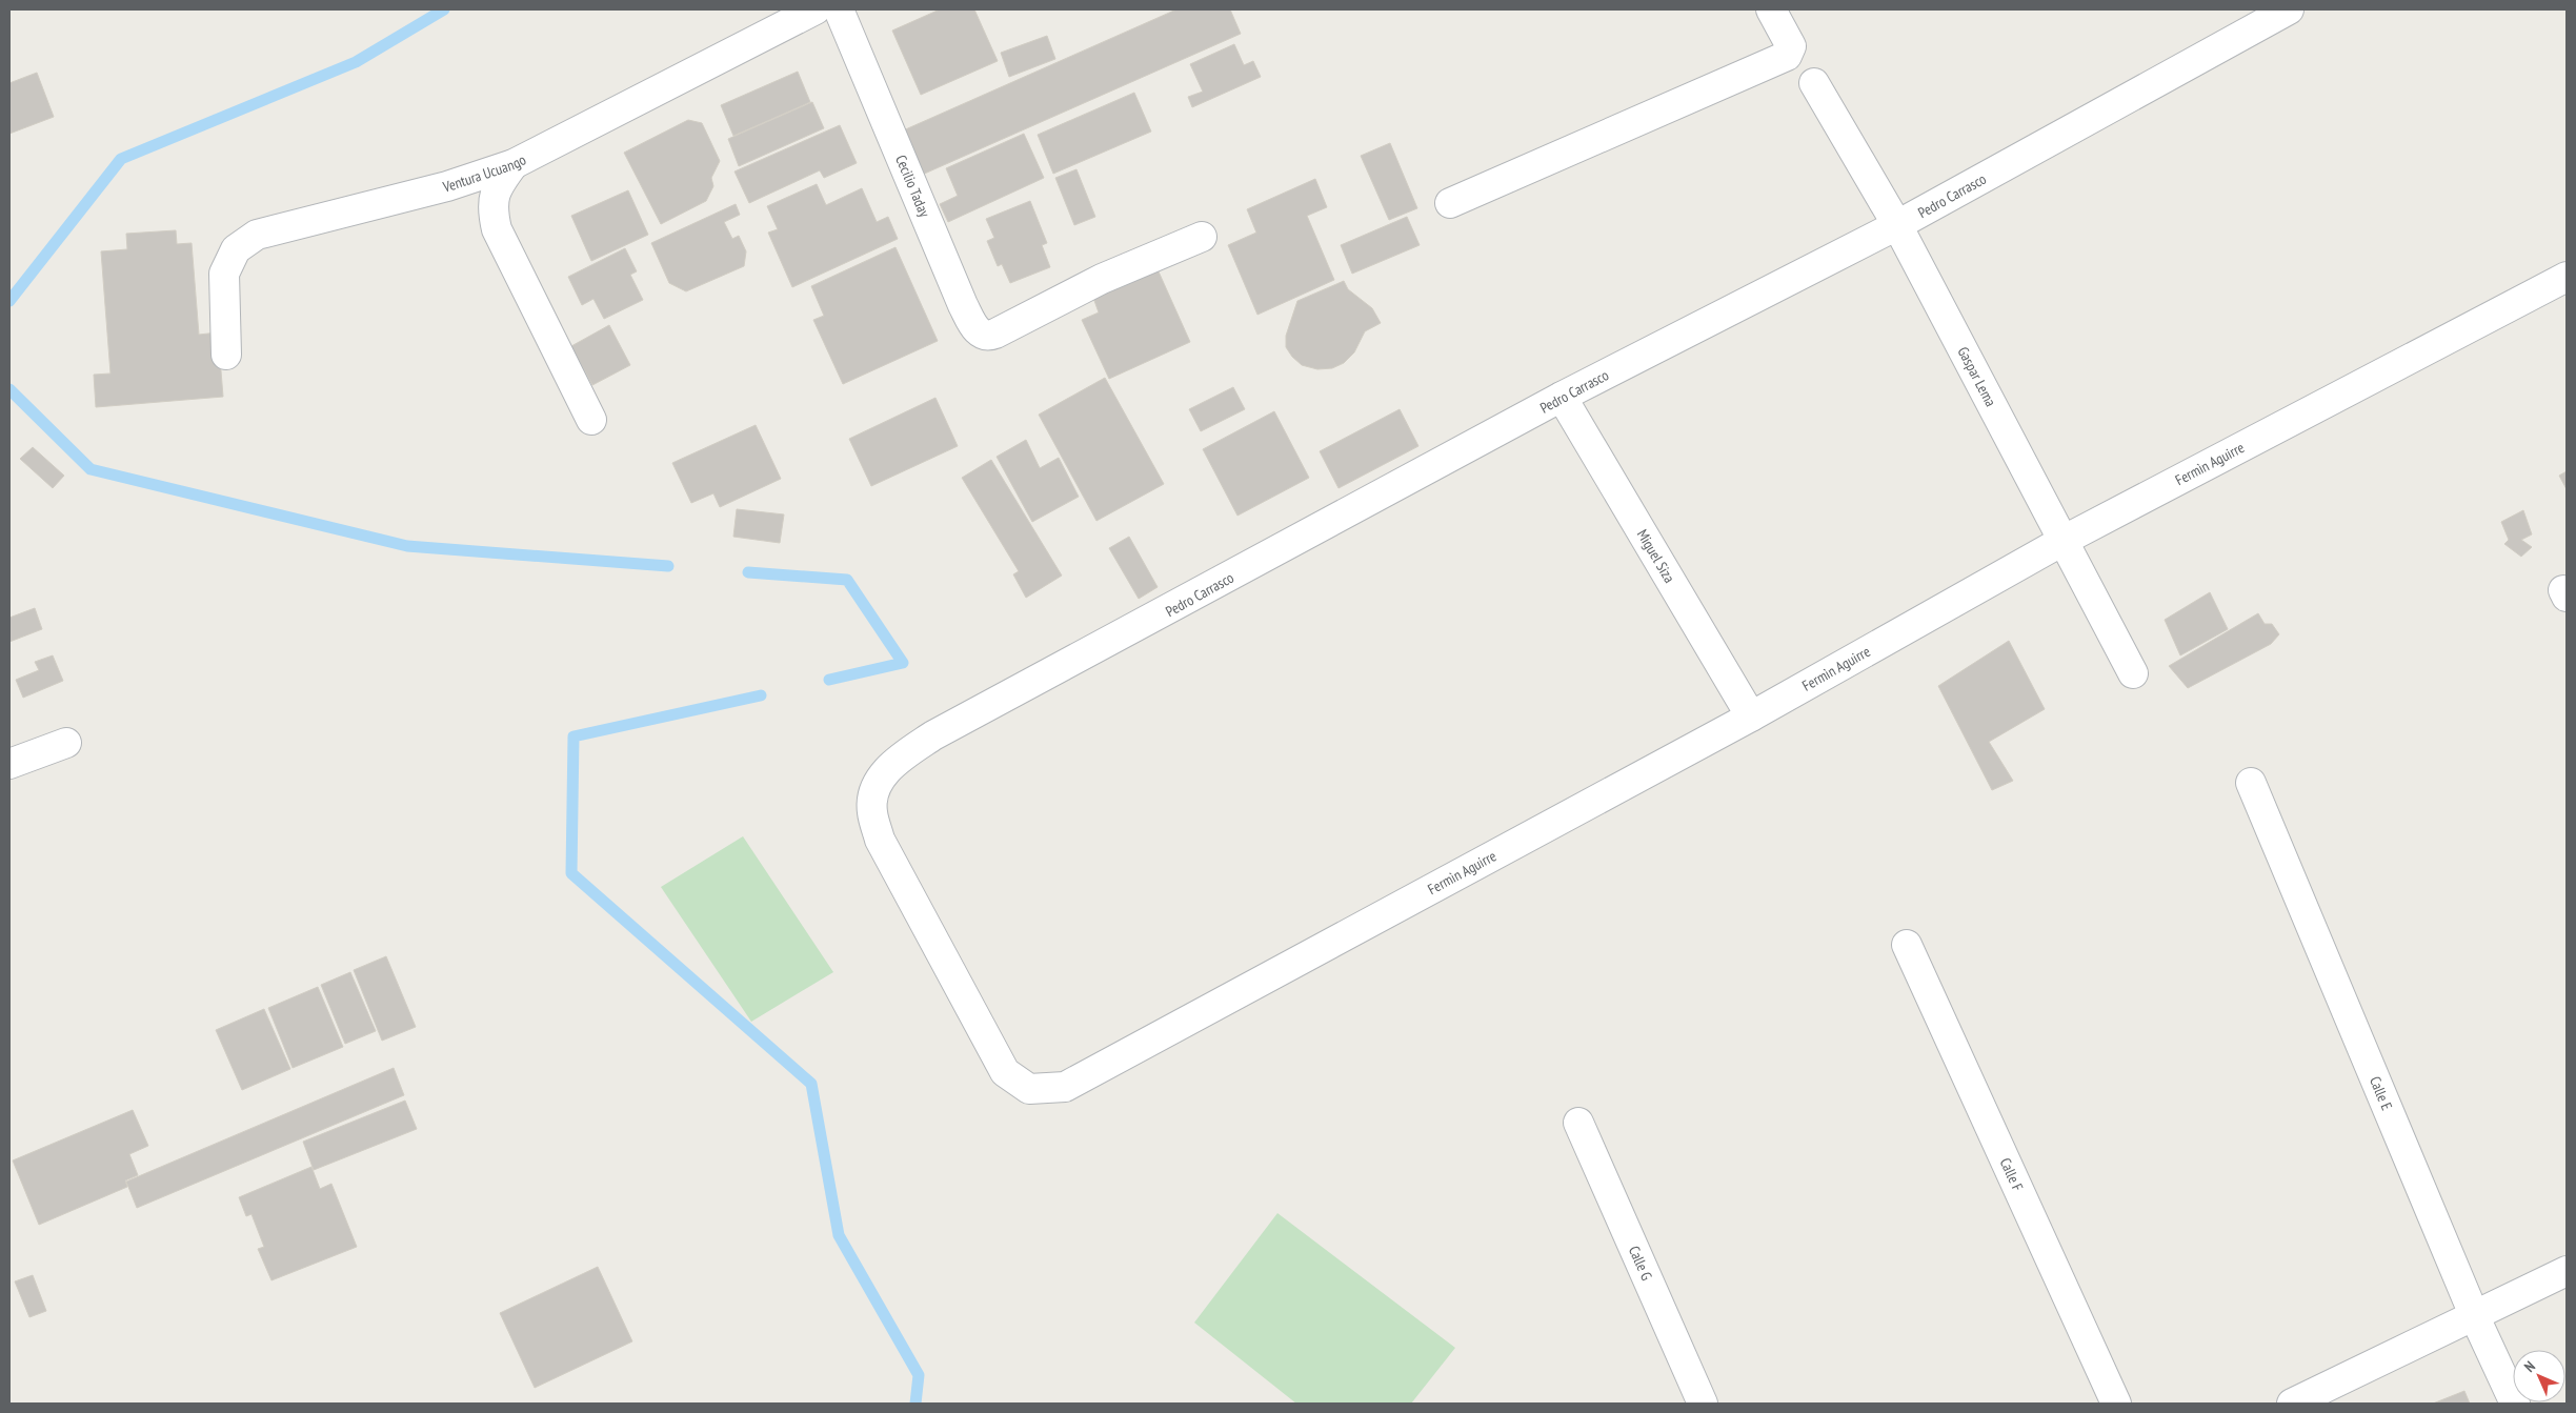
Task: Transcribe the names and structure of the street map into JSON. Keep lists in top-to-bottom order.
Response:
{
  "streets": {
    "street": [
      "Ventura Ucuango",
      "Cecilio Taday",
      "Pedro Carrasco",
      "Gaspar Lema",
      "Fermìn Aguirre",
      "Miguel Siza",
      "Calle E",
      "Calle F",
      "Calle G"
    ]
  },
  "crossings": [
    ["Pedro Carrasco", "Gaspar Lema"],
    ["Pedro Carrasco", "Fermìn Aguirre"],
    ["Pedro Carrasco", "Miguel Siza"],
    ["Gaspar Lema", "Fermìn Aguirre"],
    ["Fermìn Aguirre", "Miguel Siza"]
  ],
  "north": "top left"
}
